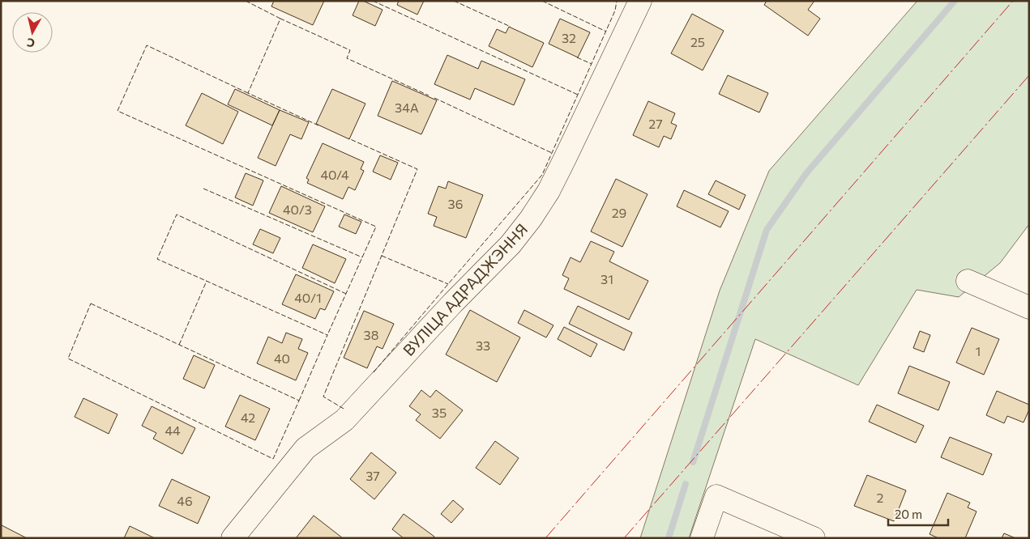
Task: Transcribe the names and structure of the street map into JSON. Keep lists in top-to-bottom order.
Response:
{
  "streets": {
    "street": ["ВУЛІЦА АДРАДЖЭННЯ"]
  },
  "house_numbers": [
    "32",
    "25",
    "34А",
    "27",
    "40/4",
    "36",
    "40/3",
    "29",
    "31",
    "40/1",
    "38",
    "33",
    "1",
    "40",
    "35",
    "42",
    "44",
    "37",
    "2",
    "46"
  ],
  "scale_bar": "20 m",
  "north": "bottom"
}
